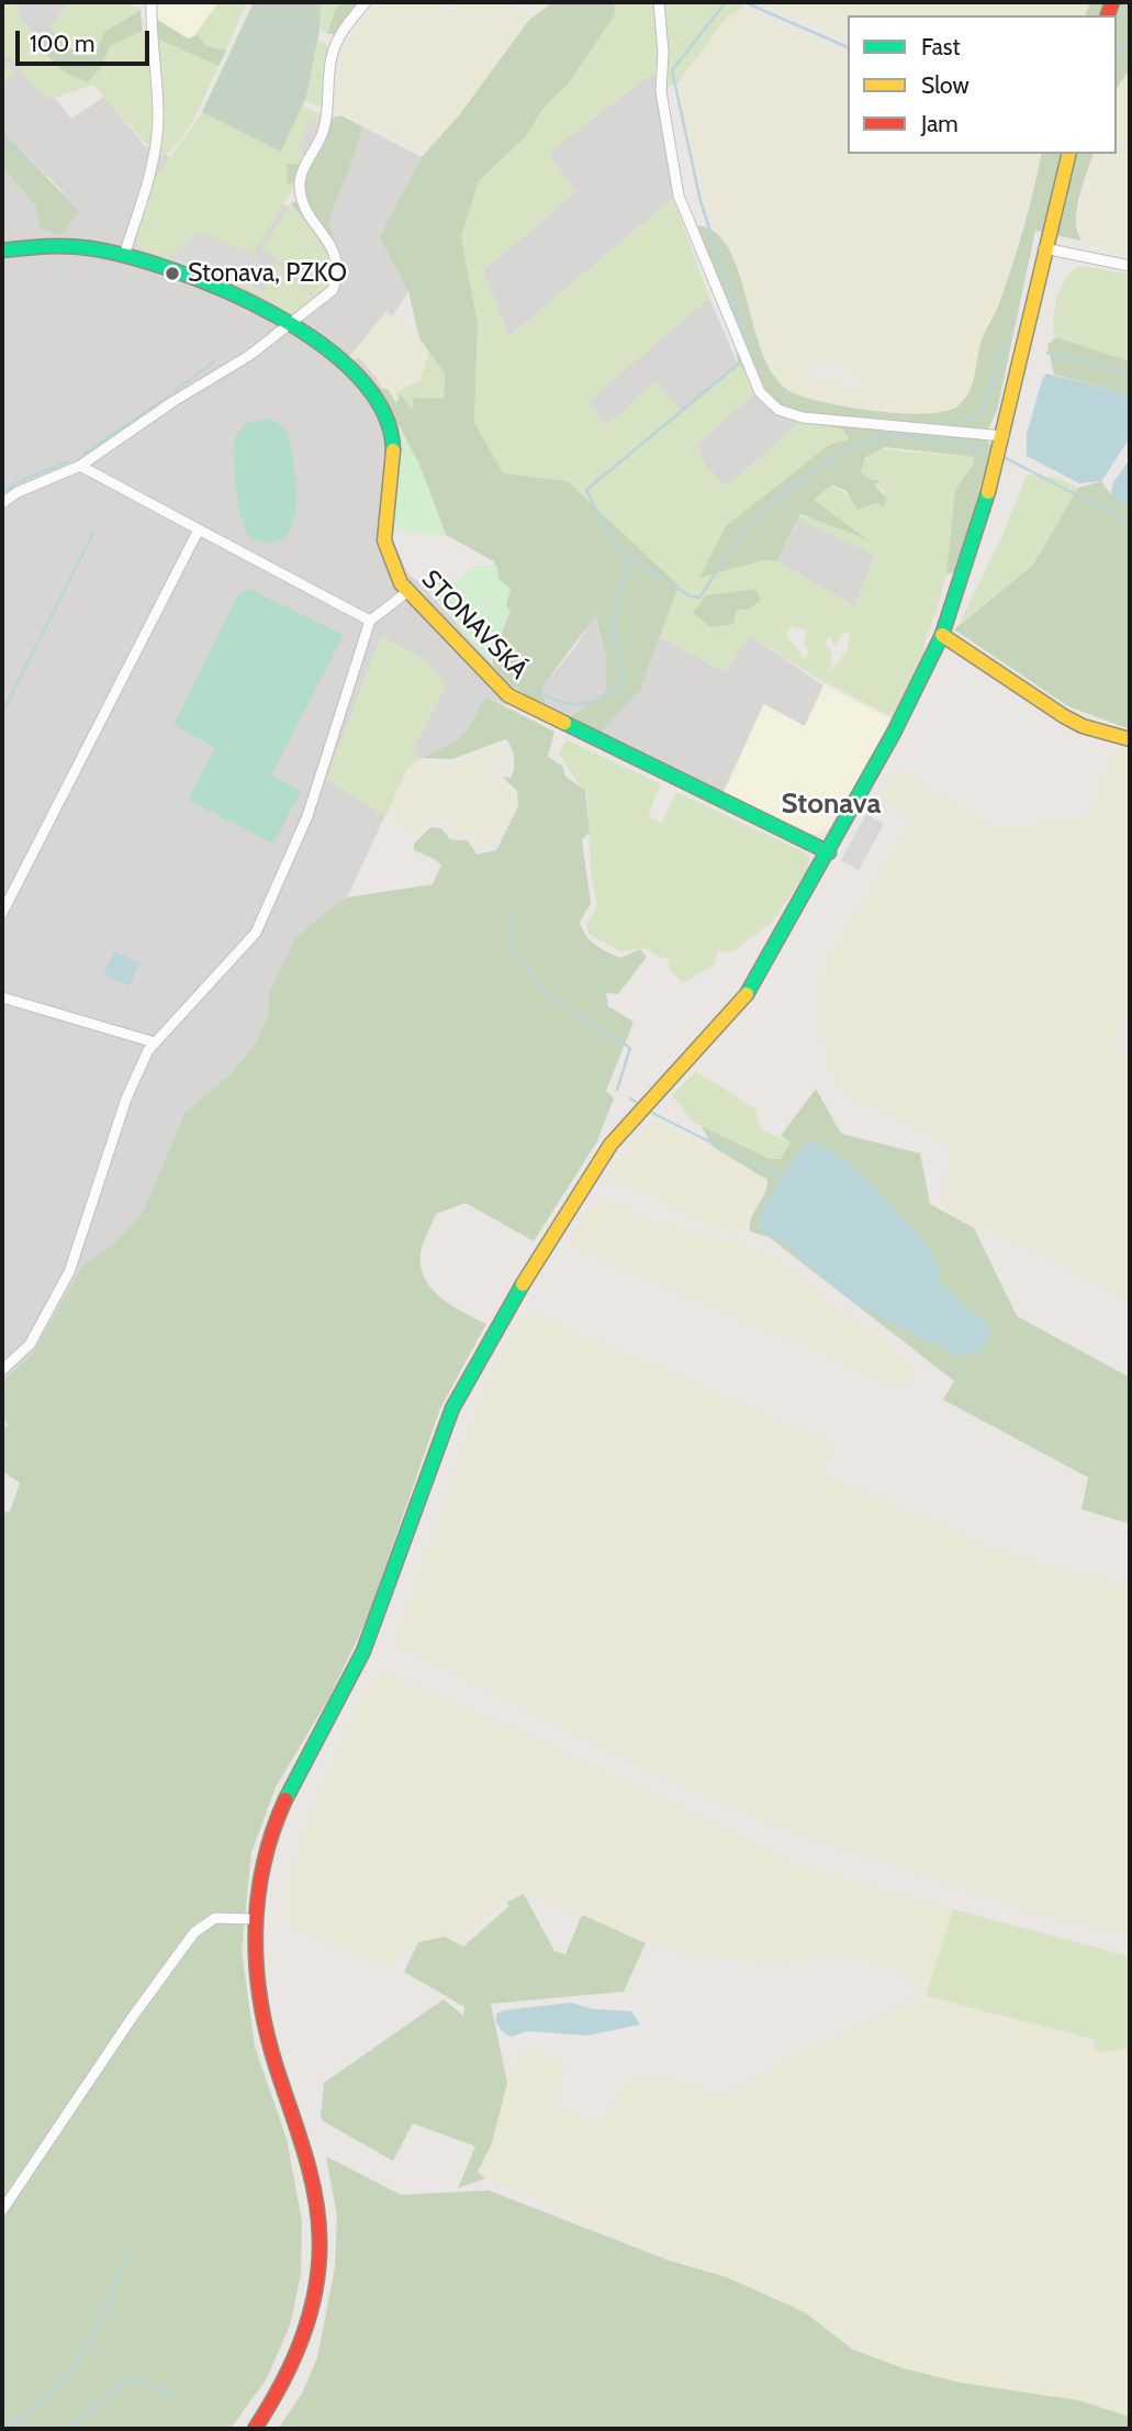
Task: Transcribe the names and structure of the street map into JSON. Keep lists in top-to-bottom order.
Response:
{
  "streets": {
    "street": ["STONAVSKÁ"]
  },
  "districts": ["Stonava"],
  "places": ["Stonava, PZKO"],
  "legend": ["Fast", "Slow", "Jam"],
  "scale_bar": "100 m"
}
